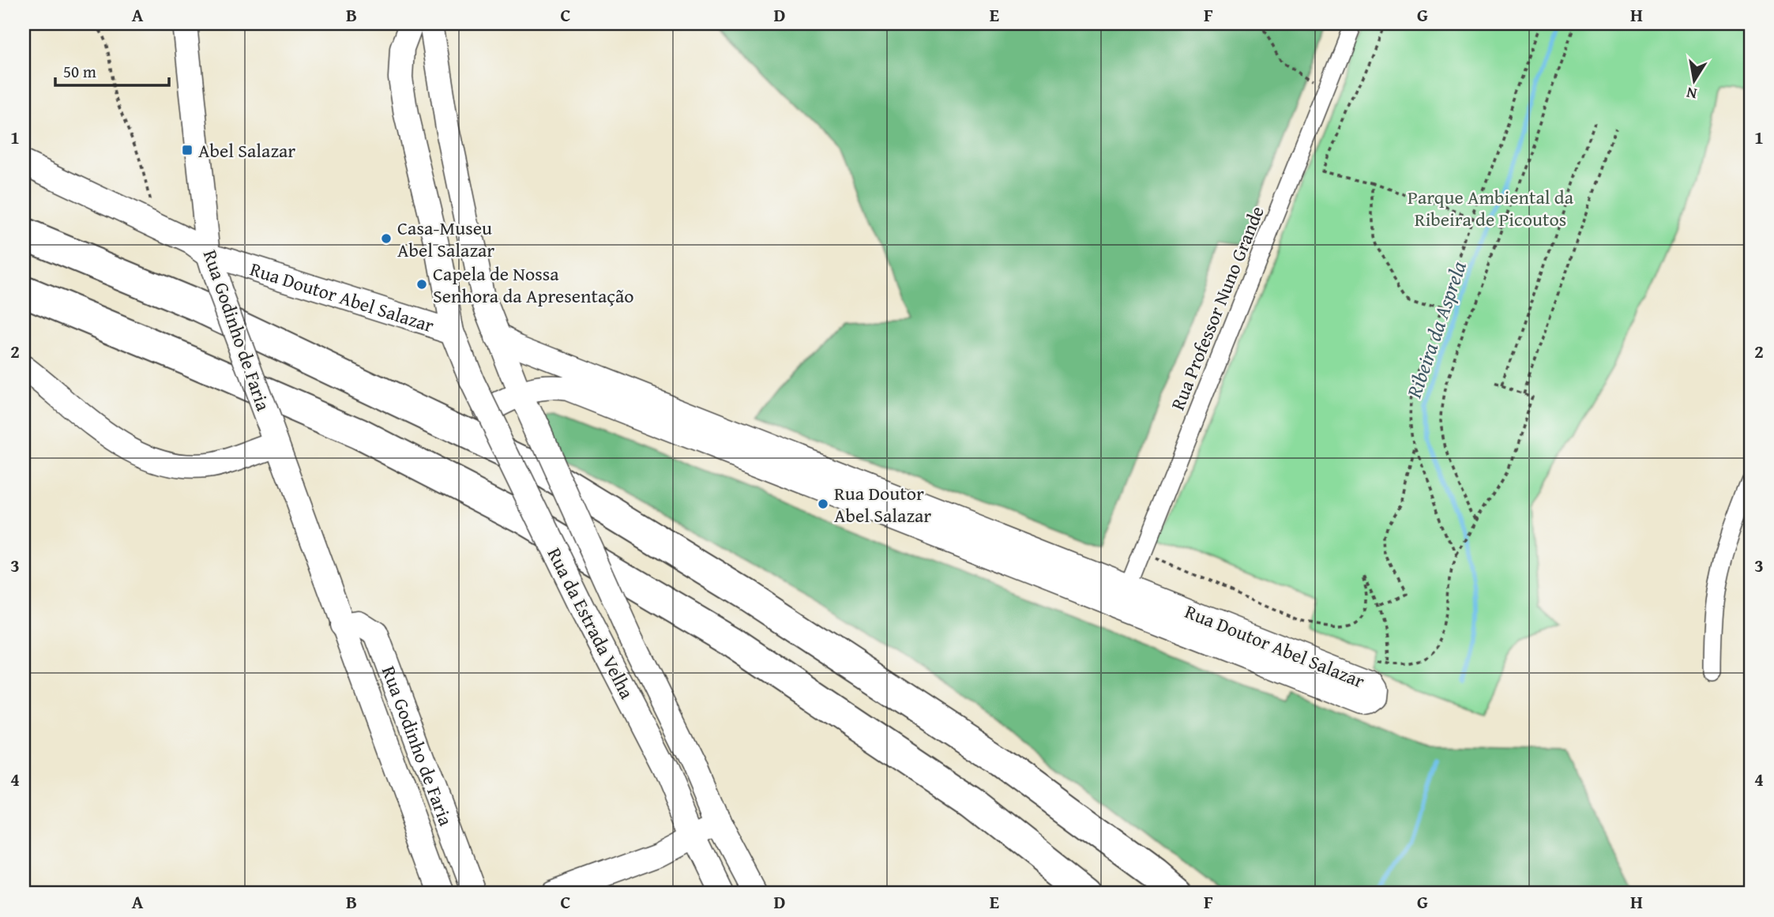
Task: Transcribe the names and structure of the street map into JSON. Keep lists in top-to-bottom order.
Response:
{
  "streets": {
    "street": [
      "Rua Doutor Abel Salazar",
      "Rua Professor Nuno Grande",
      "Rua Godinho de Faria",
      "Rua da Estrada Velha"
    ]
  },
  "crossings": [
    ["Rua Doutor Abel Salazar", "Rua Professor Nuno Grande"],
    ["Rua Doutor Abel Salazar", "Rua Godinho de Faria"],
    ["Rua Doutor Abel Salazar", "Rua da Estrada Velha"]
  ],
  "water": ["Ribeira da Asprela"],
  "parks": ["Parque Ambiental da Ribeira de Picoutos"],
  "places": {
    "transit": ["Abel Salazar"],
    "other": ["Casa-Museu Abel Salazar", "Capela de Nossa Senhora da Apresentação", "Rua Doutor Abel Salazar"]
  },
  "scale_bar": "50 m",
  "north": "bottom",
  "grid": {
    "columns": [
      "A",
      "B",
      "C",
      "D",
      "E",
      "F",
      "G",
      "H"
    ],
    "rows": [
      "1",
      "2",
      "3",
      "4"
    ]
  }
}
